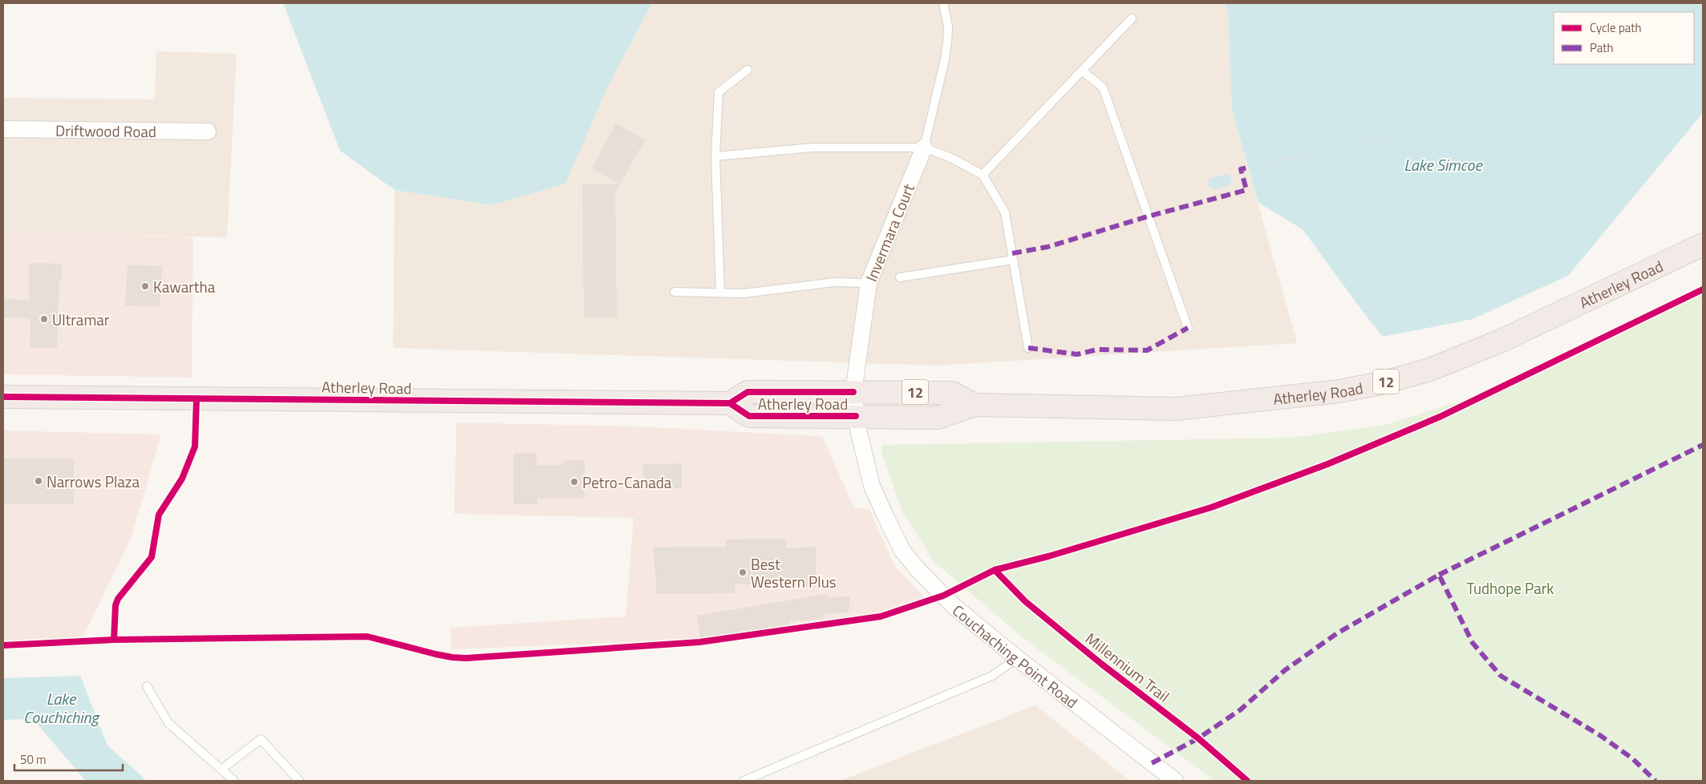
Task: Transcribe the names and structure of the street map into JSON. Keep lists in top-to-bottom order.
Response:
{
  "streets": {
    "highway": ["Atherley Road", "12"],
    "street": ["Driftwood Road", "Invermara Court", "Couchaching Point Road"],
    "cycle path": ["Millennium Trail"]
  },
  "crossings": [
    ["Invermara Court", "Atherley Road"],
    ["Invermara Court", "Couchaching Point Road"],
    ["Atherley Road", "Couchaching Point Road"]
  ],
  "water": ["Lake Simcoe", "Lake Couchiching"],
  "parks": ["Tudhope Park"],
  "places": [
    "Kawartha",
    "Ultramar",
    "Narrows Plaza",
    "Petro-Canada",
    "Best Western Plus"
  ],
  "legend": ["Cycle path", "Path"],
  "scale_bar": "50 m"
}
